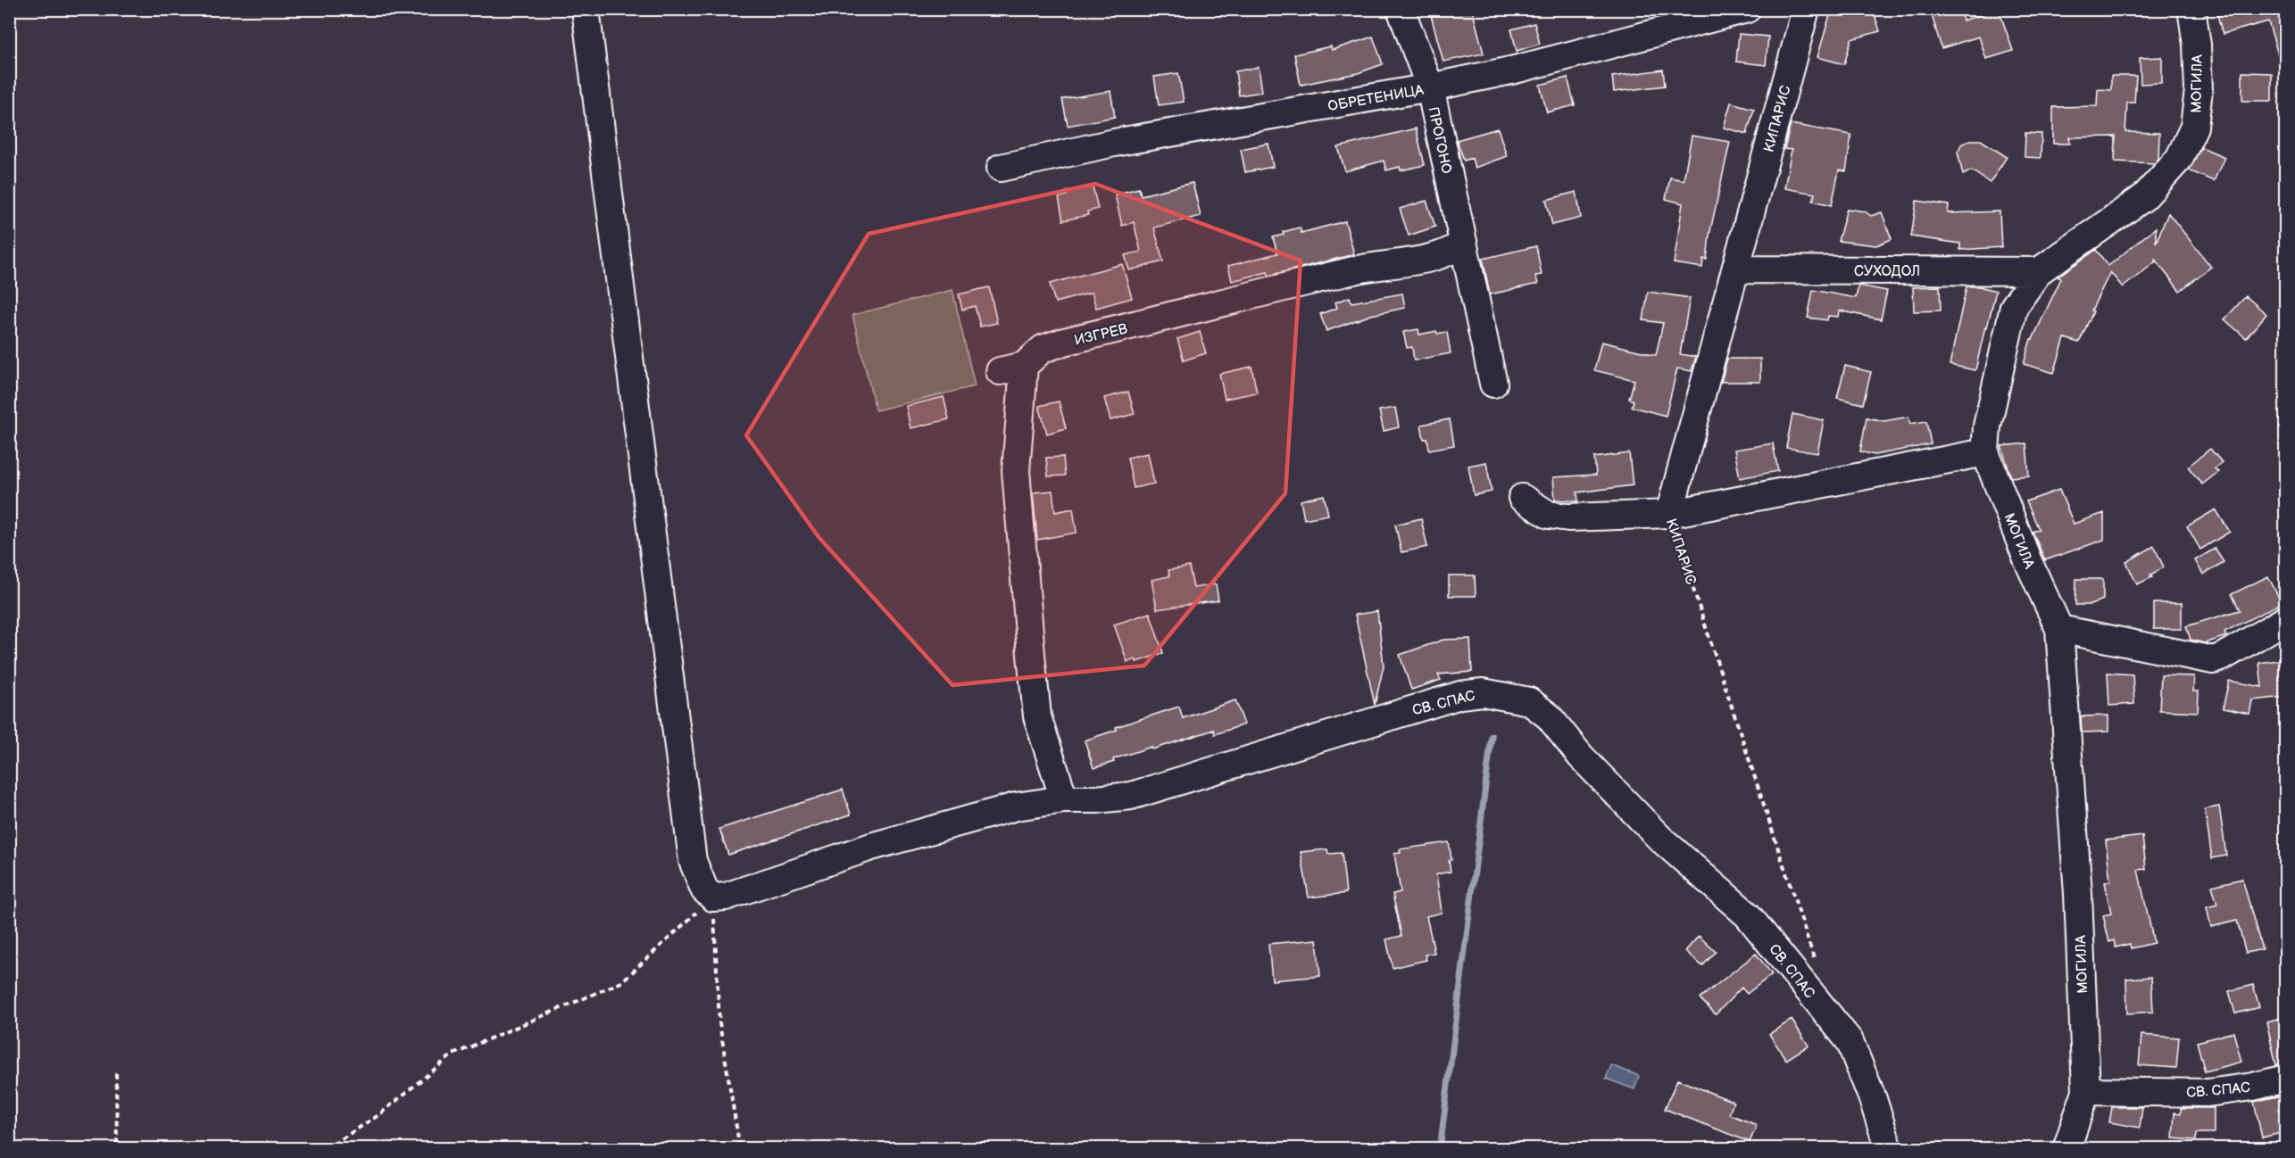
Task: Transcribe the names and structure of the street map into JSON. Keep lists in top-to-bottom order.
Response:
{
  "streets": {
    "street": [
      "МОГИЛА",
      "ОБРЕТЕНИЦА",
      "КИПАРИС",
      "ПРОГОНО",
      "СУХОДОЛ",
      "ИЗГРЕВ",
      "СВ. СПАС"
    ]
  },
  "crossings": [
    ["МОГИЛА", "СУХОДОЛ"],
    ["МОГИЛА", "СВ. СПАС"],
    ["ОБРЕТЕНИЦА", "ПРОГОНО"],
    ["КИПАРИС", "СУХОДОЛ"],
    ["ПРОГОНО", "ИЗГРЕВ"],
    ["ИЗГРЕВ", "СВ. СПАС"]
  ]
}
